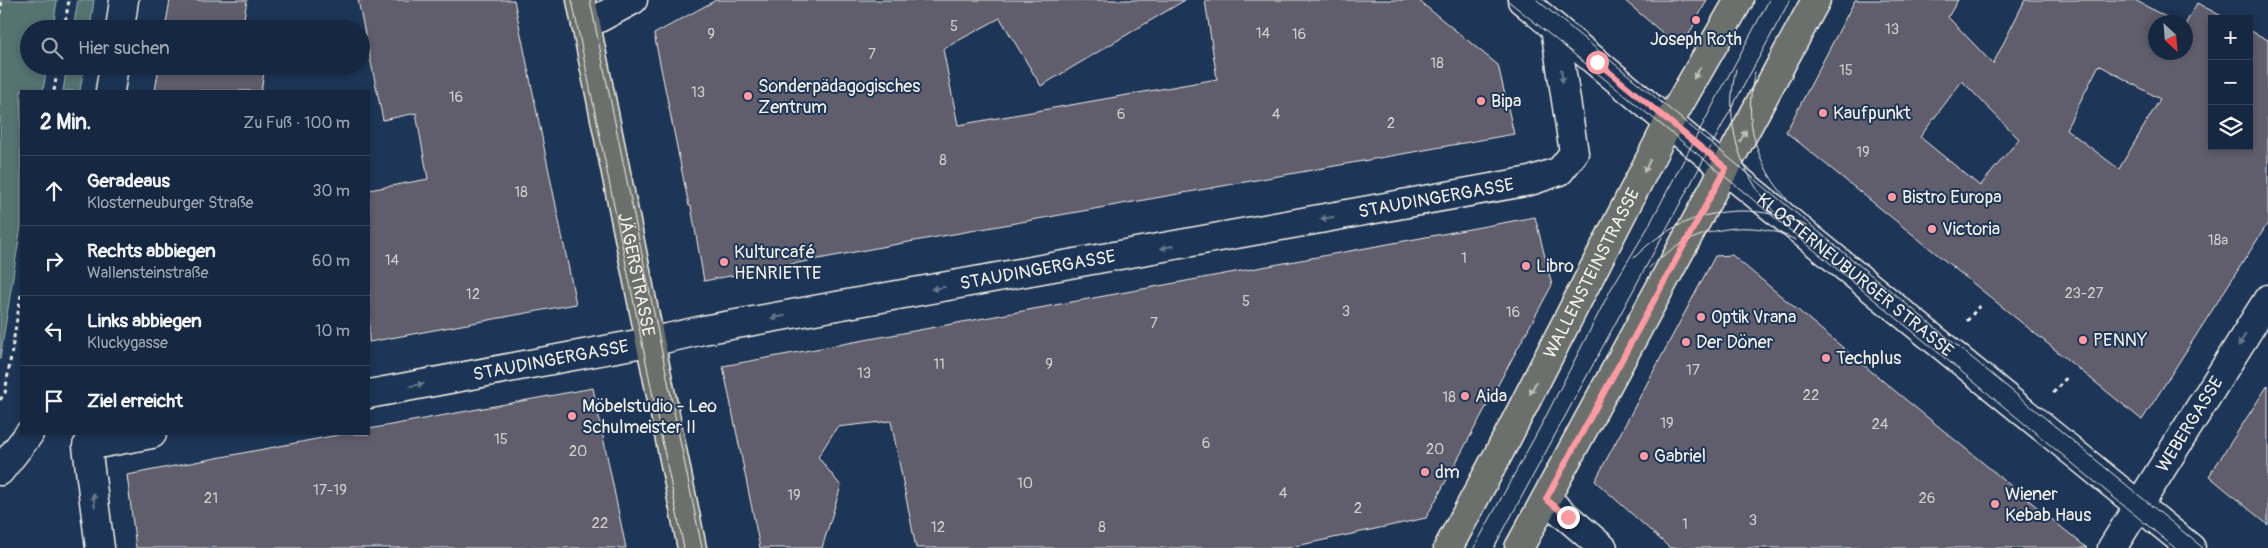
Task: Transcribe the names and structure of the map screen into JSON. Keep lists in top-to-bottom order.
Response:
{
  "streets": {
    "main road": ["WALLENSTEINSTRASSE", "JÄGERSTRASSE"],
    "street": ["STAUDINGERGASSE", "KLOSTERNEUBURGER STRASSE", "WEBERGASSE"]
  },
  "crossings": [
    ["STAUDINGERGASSE", "JÄGERSTRASSE"],
    ["STAUDINGERGASSE", "KLOSTERNEUBURGER STRASSE"],
    ["WALLENSTEINSTRASSE", "KLOSTERNEUBURGER STRASSE"],
    ["KLOSTERNEUBURGER STRASSE", "WEBERGASSE"]
  ],
  "one_way": ["WEBERGASSE"],
  "places": [
    "Joseph Roth",
    "Sonderpädagogisches Zentrum",
    "Bipa",
    "Kaufpunkt",
    "Bistro Europa",
    "Victoria",
    "Kulturcafé HENRIETTE",
    "Libro",
    "Optik Vrana",
    "PENNY",
    "Der Döner",
    "Techplus",
    "Aida",
    "Möbelstudio - Leo Schulmeister II",
    "Gabriel",
    "dm",
    "Wiener Kebab Haus"
  ],
  "house_numbers": [
    "5",
    "13",
    "14",
    "9",
    "16",
    "7",
    "18",
    "15",
    "13",
    "16",
    "6",
    "4",
    "2",
    "19",
    "8",
    "18",
    "18a",
    "1",
    "14",
    "23-27",
    "12",
    "5",
    "3",
    "16",
    "7",
    "11",
    "9",
    "17",
    "13",
    "22",
    "18",
    "19",
    "24",
    "15",
    "6",
    "20",
    "20",
    "10",
    "17-19",
    "4",
    "19",
    "21",
    "26",
    "2",
    "3",
    "22",
    "1",
    "12",
    "8"
  ],
  "north": "bottom right",
  "page": {
    "map_buttons": ["+", "−"],
    "search": "Hier suchen",
    "heading": ["2 Min.", "Zu Fuß · 100 m"],
    "list": [
      ["Geradeaus", "Klosterneuburger Straße", "30 m"],
      ["Rechts abbiegen", "Wallensteinstraße", "60 m"],
      ["Links abbiegen", "Kluckygasse", "10 m"],
      "Ziel erreicht"
    ]
  }
}
